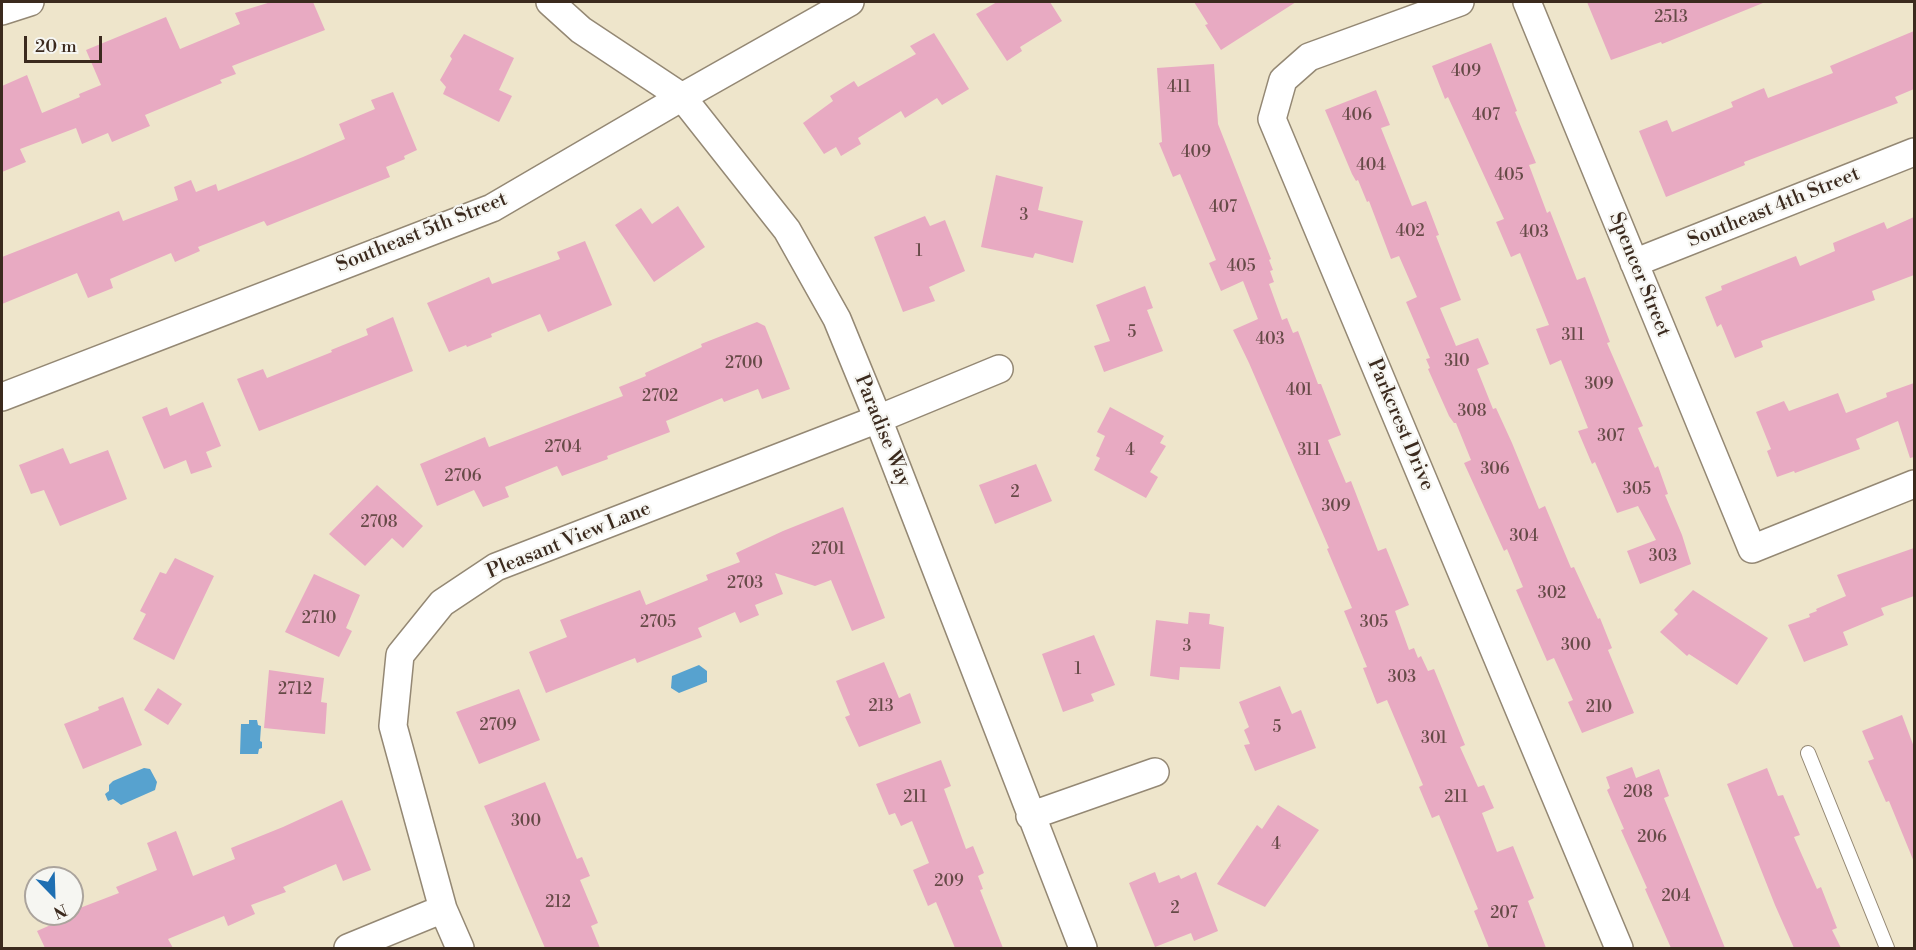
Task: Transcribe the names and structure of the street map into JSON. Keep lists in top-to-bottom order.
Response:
{
  "streets": {
    "street": [
      "Southeast 4th Street",
      "Southeast 5th Street",
      "Spencer Street",
      "Parkcrest Drive",
      "Paradise Way",
      "Pleasant View Lane"
    ]
  },
  "crossings": [
    ["Southeast 4th Street", "Spencer Street"],
    ["Southeast 5th Street", "Paradise Way"],
    ["Paradise Way", "Pleasant View Lane"]
  ],
  "house_numbers": [
    "2513",
    "409",
    "411",
    "406",
    "407",
    "409",
    "404",
    "405",
    "407",
    "3",
    "402",
    "403",
    "1",
    "405",
    "5",
    "311",
    "403",
    "310",
    "2700",
    "309",
    "401",
    "2702",
    "308",
    "307",
    "2704",
    "4",
    "311",
    "306",
    "2706",
    "305",
    "2",
    "309",
    "2708",
    "304",
    "2701",
    "303",
    "2703",
    "302",
    "2710",
    "2705",
    "305",
    "300",
    "3",
    "1",
    "303",
    "2712",
    "213",
    "210",
    "2709",
    "5",
    "301",
    "208",
    "211",
    "211",
    "300",
    "206",
    "4",
    "209",
    "204",
    "212",
    "2",
    "207"
  ],
  "scale_bar": "20 m",
  "north": "bottom right"
}
